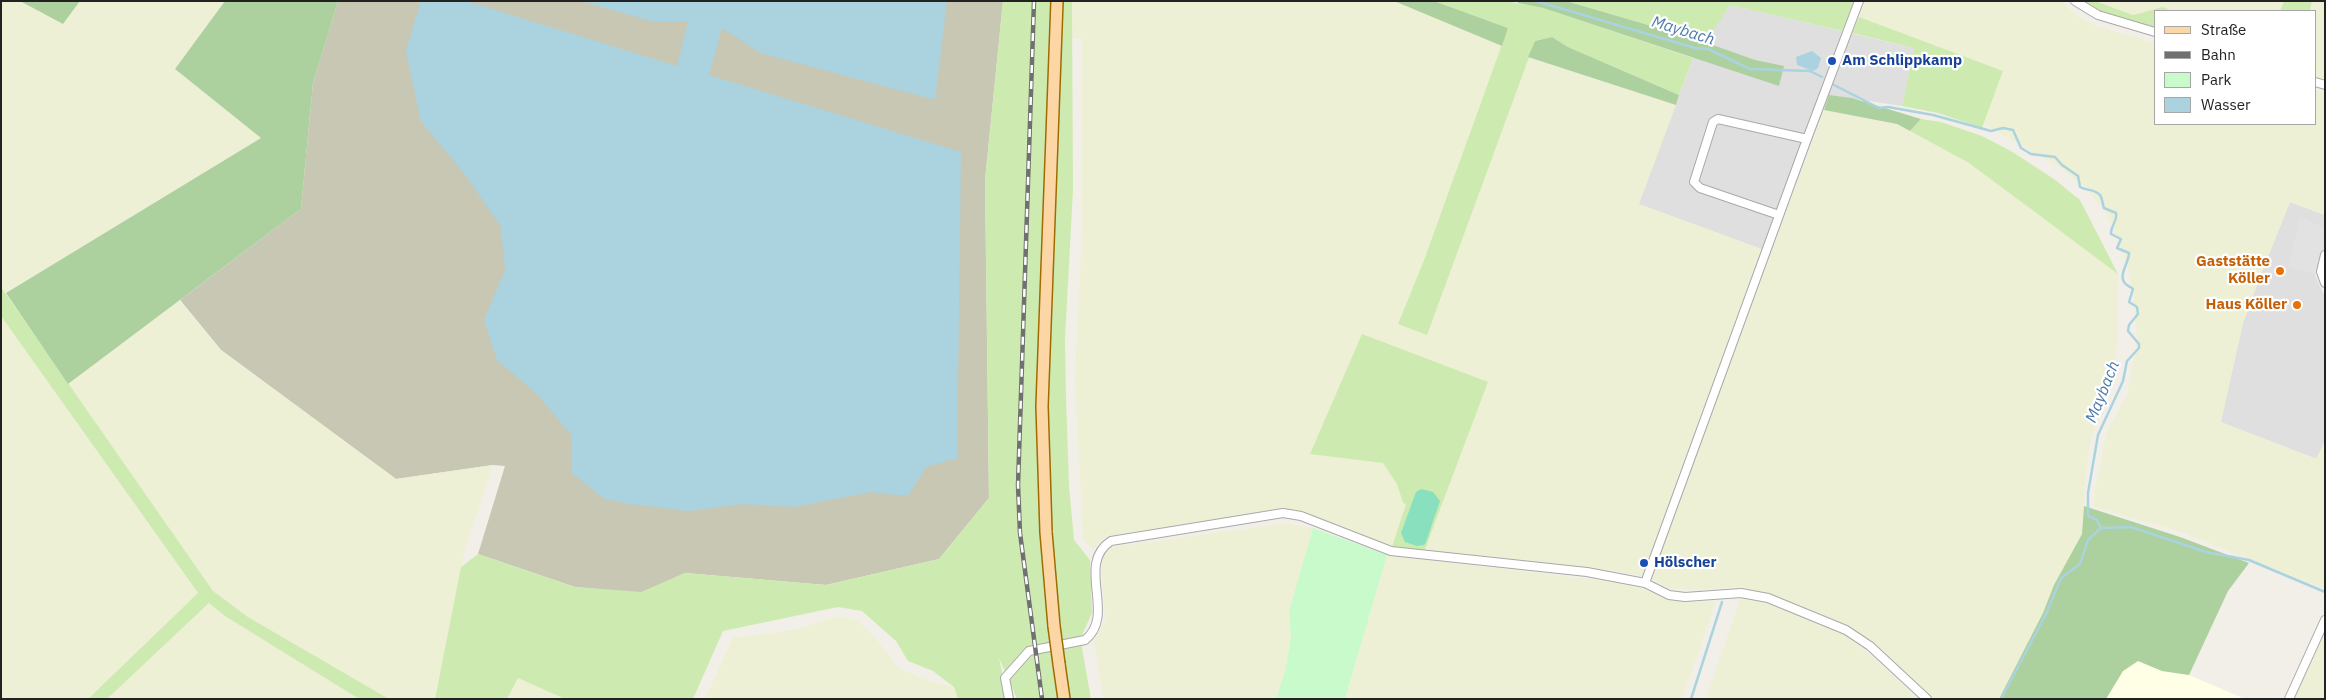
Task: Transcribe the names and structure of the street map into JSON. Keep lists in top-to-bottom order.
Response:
{
  "water": ["Maybach"],
  "places": [
    "Am Schlippkamp",
    "Gaststätte Köller",
    "Haus Köller",
    "Hölscher"
  ],
  "legend": [
    "Straße",
    "Bahn",
    "Park",
    "Wasser"
  ]
}
